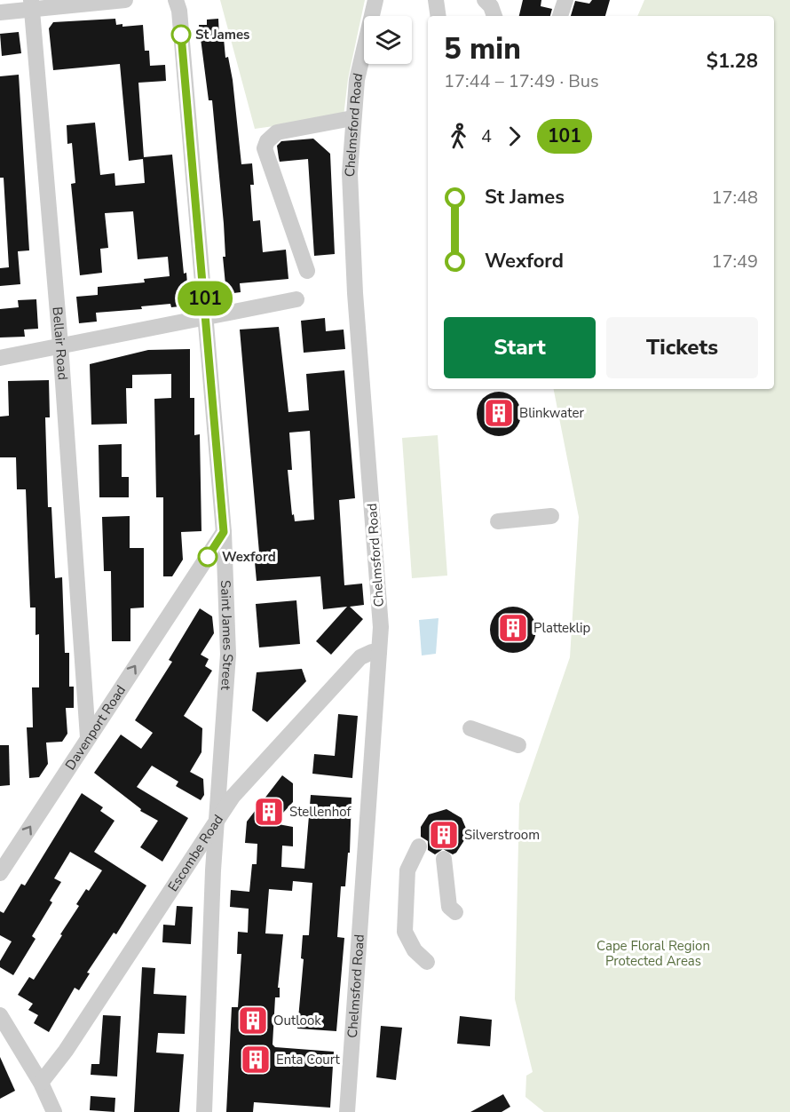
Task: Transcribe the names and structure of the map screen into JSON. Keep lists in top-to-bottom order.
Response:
{
  "streets": {
    "street": [
      "Chelmsford Road",
      "Bellair Road",
      "Saint James Street",
      "Davenport Road",
      "Escombe Road"
    ]
  },
  "crossings": [
    ["Chelmsford Road", "Escombe Road"],
    ["Bellair Road", "Davenport Road"],
    ["Saint James Street", "Davenport Road"],
    ["Saint James Street", "Escombe Road"]
  ],
  "one_way": ["Davenport Road"],
  "parks": ["Cape Floral Region Protected Areas"],
  "places": {
    "other": ["St James", "Wexford"],
    "building": [
      "Blinkwater",
      "Platteklip",
      "Stellenhof",
      "Silverstroom",
      "Outlook",
      "Enta Court"
    ]
  },
  "lines": ["bus line 101"],
  "page": {
    "on_map": "101",
    "heading": ["5 min", "17:44 – 17:49 · Bus", "$1.28"],
    "legs": ["4", "101"],
    "list": [
      {
        "name": "St James",
        "value": "17:48"
      },
      {
        "name": "Wexford",
        "value": "17:49"
      }
    ],
    "buttons": ["Start", "Tickets"]
  }
}
